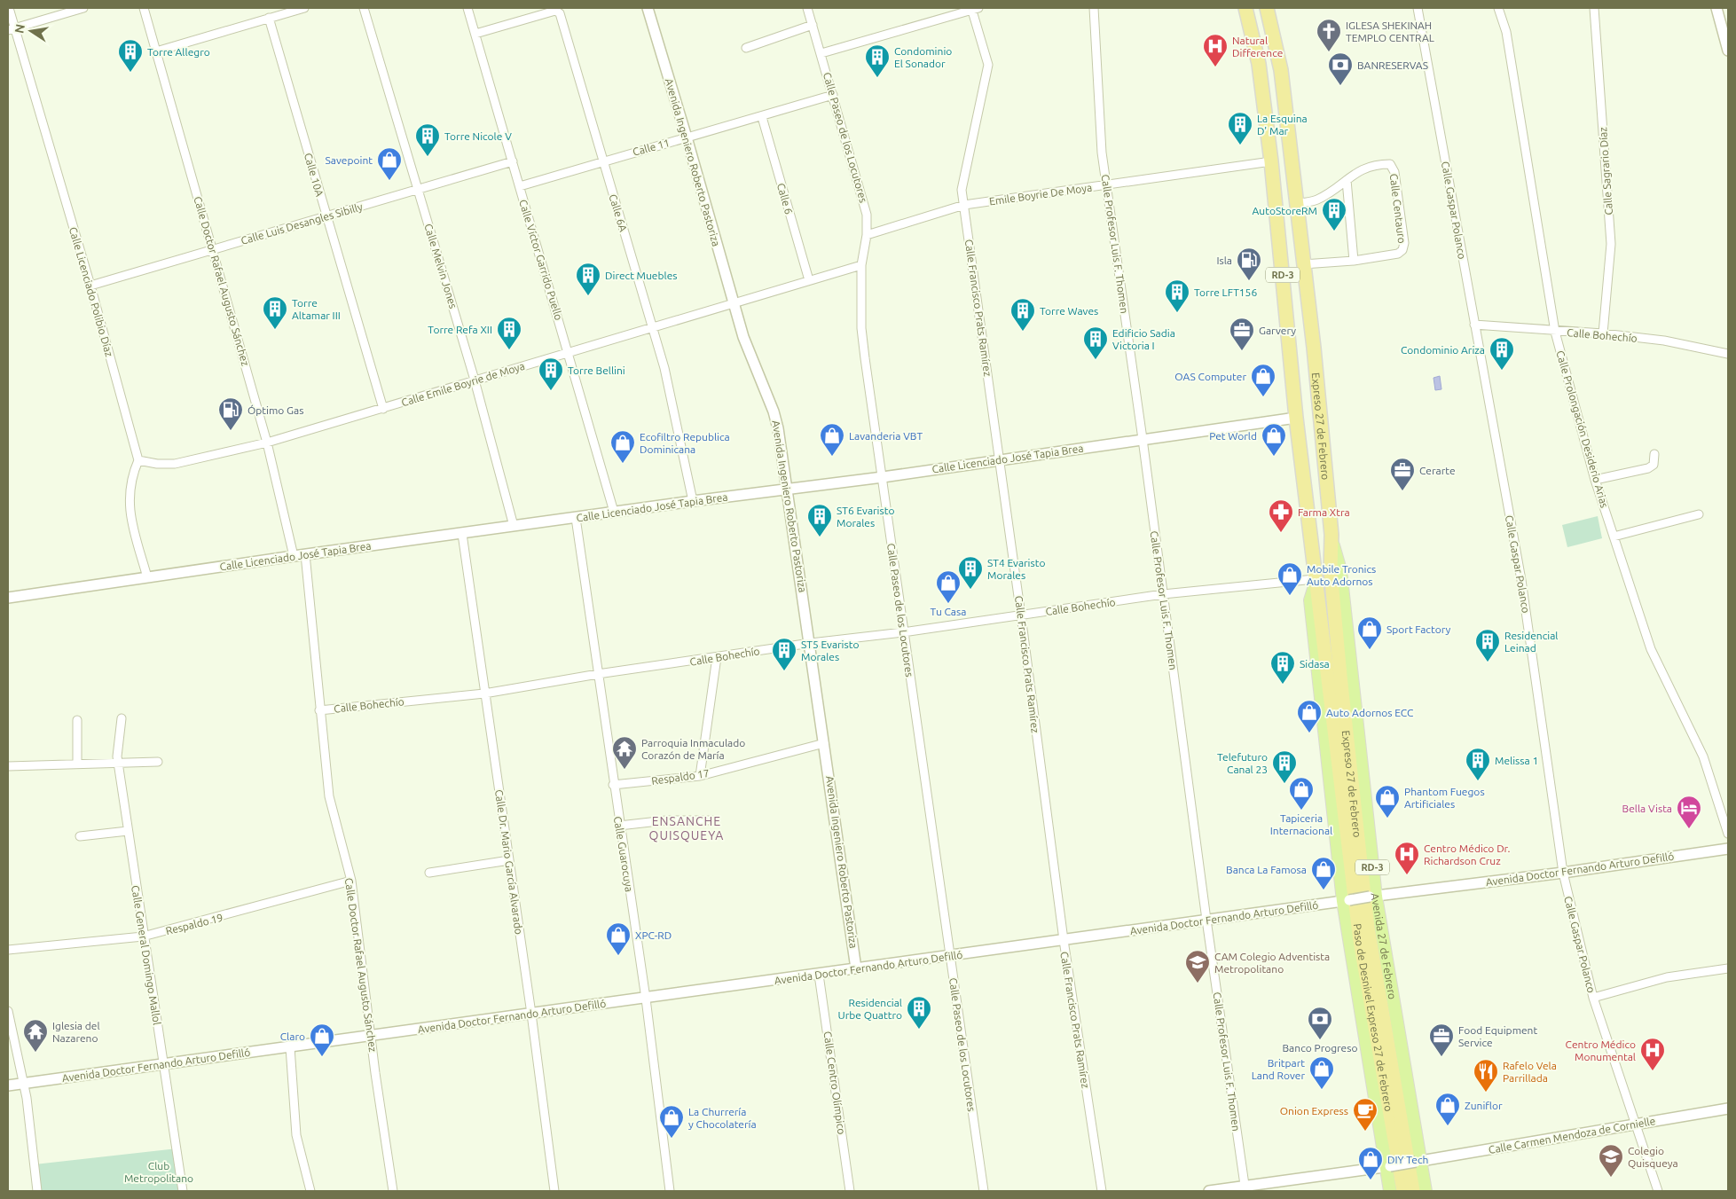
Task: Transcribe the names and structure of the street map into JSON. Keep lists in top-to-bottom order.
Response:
{
  "streets": {
    "highway": ["RD-3", "Expreso 27 de Febrero", "Paso de Desnivel Expreso 27 de Febrero"],
    "main road": ["Avenida 27 de Febrero"],
    "street": [
      "Calle Paseo de los Locutores",
      "Calle 11",
      "Avenida Ingeniero Roberto Pastoriza",
      "Calle Sagrario Díaz",
      "Calle 10A",
      "Emile Boyrie De Moya",
      "Calle 6",
      "Calle Centauro",
      "Calle Gaspar Polanco",
      "Calle 6A",
      "Calle Luis Desangles Sibilly",
      "Calle Profesor Luis F. Thomen",
      "Calle Víctor Garrido Puello",
      "Calle Melvin Jones",
      "Calle Doctor Rafael Augusto Sánchez",
      "Calle Licenciado Polibio Díaz",
      "Calle Francisco Prats Ramírez",
      "Calle Bohechío",
      "Calle Emile Boyrie de Moya",
      "Calle Prolongación Desiderio Arias",
      "Calle Licenciado José Tapia Brea",
      "Respaldo 17",
      "Calle Guarocuya",
      "Calle Dr. Mario García Alvarado",
      "Avenida Doctor Fernando Arturo Defilló",
      "Respaldo 19",
      "Calle General Domingo Mallol",
      "Calle Centro Olímpico",
      "Calle Carmen Mendoza de Cornielle"
    ]
  },
  "crossings": [
    ["Calle Paseo de los Locutores", "Calle 11"],
    ["Calle Paseo de los Locutores", "Emile Boyrie De Moya"],
    ["Calle Paseo de los Locutores", "Calle Bohechío"],
    ["Calle Paseo de los Locutores", "Calle Emile Boyrie de Moya"],
    ["Calle Paseo de los Locutores", "Calle Licenciado José Tapia Brea"],
    ["Calle Paseo de los Locutores", "Avenida Doctor Fernando Arturo Defilló"],
    ["Calle 11", "Avenida Ingeniero Roberto Pastoriza"],
    ["Calle 11", "Calle 6"],
    ["Calle 11", "Calle 6A"],
    ["Calle 11", "Calle Víctor Garrido Puello"],
    ["Avenida Ingeniero Roberto Pastoriza", "Calle Bohechío"],
    ["Avenida Ingeniero Roberto Pastoriza", "Calle Emile Boyrie de Moya"],
    ["Avenida Ingeniero Roberto Pastoriza", "Calle Licenciado José Tapia Brea"],
    ["Avenida Ingeniero Roberto Pastoriza", "Respaldo 17"],
    ["Avenida Ingeniero Roberto Pastoriza", "Avenida Doctor Fernando Arturo Defilló"],
    ["Calle Sagrario Díaz", "Calle Bohechío"],
    ["Calle 10A", "Calle Luis Desangles Sibilly"],
    ["Calle 10A", "Calle Emile Boyrie de Moya"],
    ["Emile Boyrie De Moya", "Calle Profesor Luis F. Thomen"],
    ["Emile Boyrie De Moya", "Calle Francisco Prats Ramírez"],
    ["Emile Boyrie De Moya", "Expreso 27 de Febrero"],
    ["Calle 6", "Calle Emile Boyrie de Moya"],
    ["Calle Centauro", "Expreso 27 de Febrero"],
    ["Calle Gaspar Polanco", "Calle Bohechío"],
    ["Calle Gaspar Polanco", "Avenida Doctor Fernando Arturo Defilló"],
    ["Calle Gaspar Polanco", "Calle Carmen Mendoza de Cornielle"],
    ["Calle 6A", "Calle Víctor Garrido Puello"],
    ["Calle 6A", "Calle Emile Boyrie de Moya"],
    ["Calle 6A", "Calle Licenciado José Tapia Brea"],
    ["Calle Luis Desangles Sibilly", "Calle Víctor Garrido Puello"],
    ["Calle Luis Desangles Sibilly", "Calle Melvin Jones"],
    ["Calle Luis Desangles Sibilly", "Calle Doctor Rafael Augusto Sánchez"],
    ["Calle Luis Desangles Sibilly", "Calle Licenciado Polibio Díaz"],
    ["Calle Profesor Luis F. Thomen", "Calle Bohechío"],
    ["Calle Profesor Luis F. Thomen", "Calle Licenciado José Tapia Brea"],
    ["Calle Profesor Luis F. Thomen", "Avenida Doctor Fernando Arturo Defilló"],
    ["Calle Víctor Garrido Puello", "Calle Emile Boyrie de Moya"],
    ["Calle Víctor Garrido Puello", "Calle Licenciado José Tapia Brea"],
    ["Calle Melvin Jones", "Calle Emile Boyrie de Moya"],
    ["Calle Melvin Jones", "Calle Licenciado José Tapia Brea"],
    ["RD-3", "Calle Bohechío"],
    ["RD-3", "Expreso 27 de Febrero"],
    ["RD-3", "Avenida Doctor Fernando Arturo Defilló"],
    ["RD-3", "Calle Carmen Mendoza de Cornielle"],
    ["Calle Doctor Rafael Augusto Sánchez", "Calle Bohechío"],
    ["Calle Doctor Rafael Augusto Sánchez", "Calle Emile Boyrie de Moya"],
    ["Calle Doctor Rafael Augusto Sánchez", "Calle Licenciado José Tapia Brea"],
    ["Calle Doctor Rafael Augusto Sánchez", "Avenida Doctor Fernando Arturo Defilló"],
    ["Calle Doctor Rafael Augusto Sánchez", "Respaldo 19"],
    ["Calle Licenciado Polibio Díaz", "Calle Emile Boyrie de Moya"],
    ["Calle Francisco Prats Ramírez", "Calle Bohechío"],
    ["Calle Francisco Prats Ramírez", "Calle Licenciado José Tapia Brea"],
    ["Calle Francisco Prats Ramírez", "Avenida Doctor Fernando Arturo Defilló"],
    ["Calle Bohechío", "Expreso 27 de Febrero"],
    ["Calle Bohechío", "Calle Prolongación Desiderio Arias"],
    ["Calle Bohechío", "Calle Guarocuya"],
    ["Calle Bohechío", "Calle Dr. Mario García Alvarado"],
    ["Expreso 27 de Febrero", "Calle Licenciado José Tapia Brea"],
    ["Expreso 27 de Febrero", "Avenida 27 de Febrero"],
    ["Expreso 27 de Febrero", "Paso de Desnivel Expreso 27 de Febrero"],
    ["Calle Licenciado José Tapia Brea", "Calle Guarocuya"],
    ["Calle Licenciado José Tapia Brea", "Calle Dr. Mario García Alvarado"],
    ["Respaldo 17", "Calle Guarocuya"],
    ["Calle Guarocuya", "Avenida Doctor Fernando Arturo Defilló"],
    ["Calle Dr. Mario García Alvarado", "Avenida Doctor Fernando Arturo Defilló"],
    ["Avenida Doctor Fernando Arturo Defilló", "Avenida 27 de Febrero"],
    ["Avenida Doctor Fernando Arturo Defilló", "Calle General Domingo Mallol"],
    ["Avenida Doctor Fernando Arturo Defilló", "Calle Centro Olímpico"],
    ["Respaldo 19", "Calle General Domingo Mallol"],
    ["Avenida 27 de Febrero", "Calle Carmen Mendoza de Cornielle"]
  ],
  "districts": ["ENSANCHE QUISQUEYA"],
  "parks": ["Club Metropolitano"],
  "places": {
    "church": ["IGLESA SHEKINAH TEMPLO CENTRAL"],
    "hospital": ["Natural Difference", "Centro Médico Dr. Richardson Cruz", "Centro Médico Monumental"],
    "building": [
      "Torre Allegro",
      "Condominio El Sonador",
      "La Esquina D' Mar",
      "Torre Nicole V",
      "AutoStoreRM",
      "Direct Muebles",
      "Torre LFT156",
      "Torre Altamar III",
      "Torre Waves",
      "Torre Refa XII",
      "Edificio Sadia Victoria I",
      "Condominio Ariza",
      "Torre Bellini",
      "ST6 Evaristo Morales",
      "ST4 Evaristo Morales",
      "Residencial Leinad",
      "ST5 Evaristo Morales",
      "Sidasa",
      "Melissa 1",
      "Telefuturo Canal 23",
      "Residencial Urbe Quattro"
    ],
    "bank": ["BANRESERVAS", "Banco Progreso"],
    "shop": [
      "Savepoint",
      "OAS Computer",
      "Lavanderia VBT",
      "Pet World",
      "Ecofiltro Republica Dominicana",
      "Mobile Tronics Auto Adornos",
      "Tu Casa",
      "Sport Factory",
      "Auto Adornos ECC",
      "Tapiceria Internacional",
      "Phantom Fuegos Artificiales",
      "Banca La Famosa",
      "XPC-RD",
      "Claro",
      "Britpart Land Rover",
      "Zuniflor",
      "La Churrería y Chocolatería",
      "DIY Tech"
    ],
    "fuel station": ["Isla", "Óptimo Gas"],
    "office": ["Garvery", "Cerarte", "Food Equipment Service"],
    "pharmacy": ["Farma Xtra"],
    "temple": ["Parroquia Inmaculado Corazón de María", "Iglesia del Nazareno"],
    "hotel": ["Bella Vista"],
    "school or university": ["CAM Colegio Adventista Metropolitano", "Colegio Quisqueya"],
    "restaurant": ["Rafelo Vela Parrillada"],
    "cafe": ["Onion Express"]
  },
  "north": "left"
}
